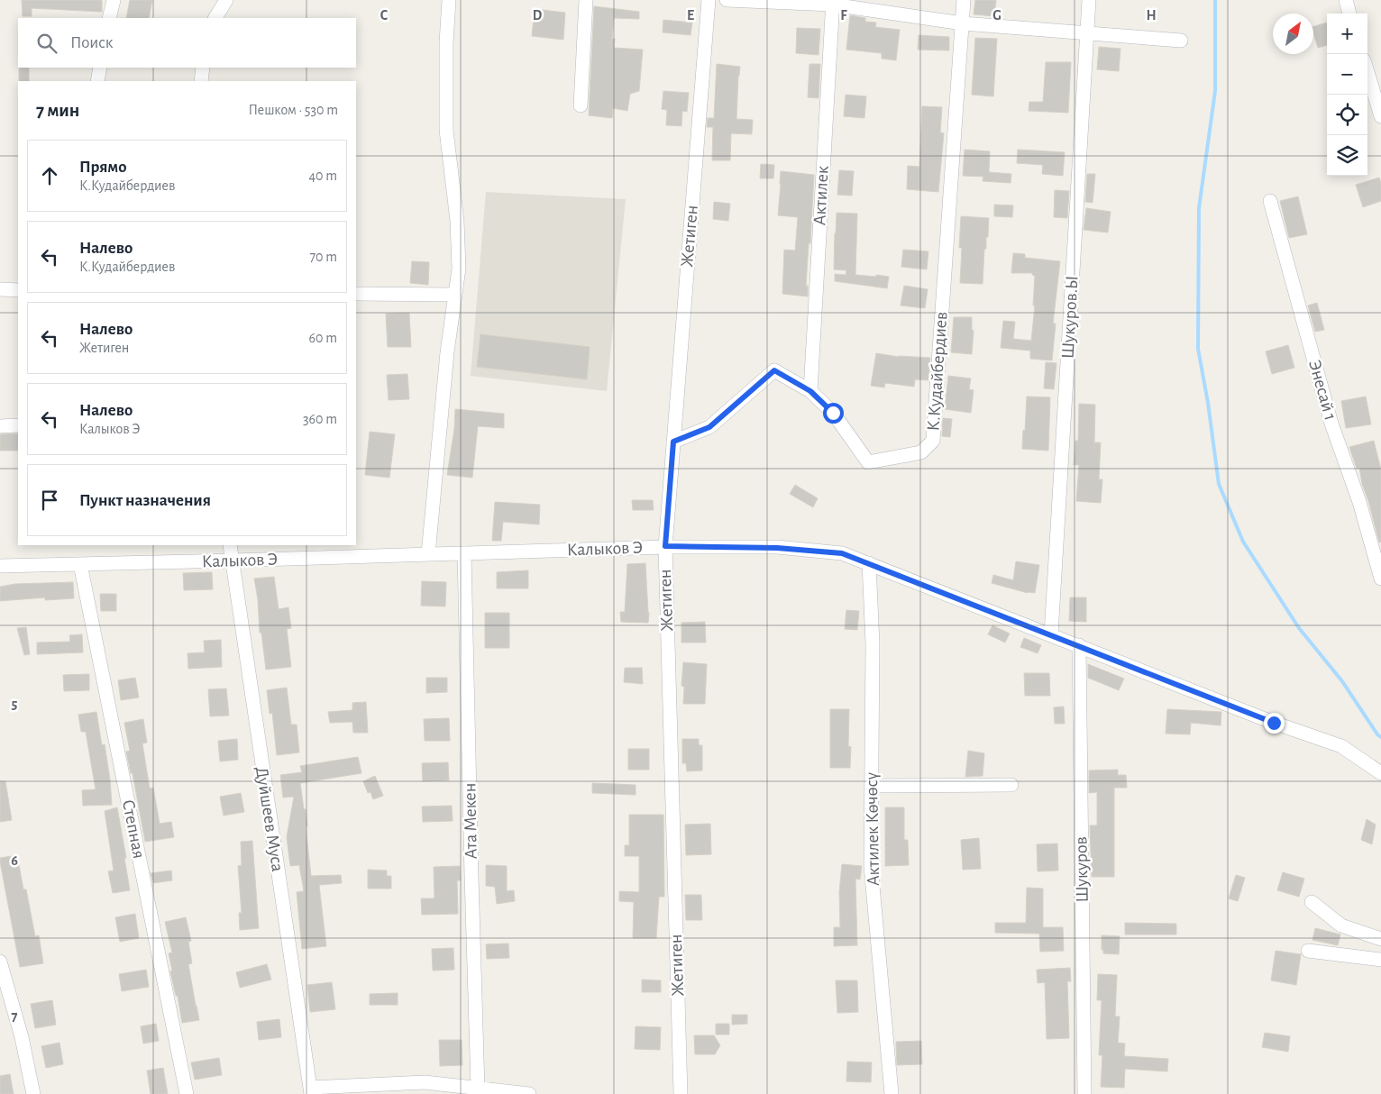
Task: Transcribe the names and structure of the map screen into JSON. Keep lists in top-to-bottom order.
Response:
{
  "streets": {
    "street": [
      "Актилек",
      "Жетиген",
      "Шукуров.Ы",
      "К.Кудайбердиев",
      "Энесай 1",
      "Калыков Э",
      "Дуйшеев Муса",
      "Ата Мекен",
      "Степная",
      "Актилек Көчөсү",
      "Шукуров"
    ]
  },
  "crossings": [
    ["Актилек", "К.Кудайбердиев"],
    ["Жетиген", "К.Кудайбердиев"],
    ["Жетиген", "Калыков Э"],
    ["Шукуров.Ы", "Калыков Э"],
    ["Калыков Э", "Дуйшеев Муса"],
    ["Калыков Э", "Ата Мекен"],
    ["Калыков Э", "Степная"],
    ["Калыков Э", "Актилек Көчөсү"],
    ["Калыков Э", "Шукуров"]
  ],
  "north": "top right",
  "page": {
    "map_buttons": ["+", "−"],
    "search": "Поиск",
    "heading": ["7 мин", "Пешком · 530 m"],
    "list": [
      ["Прямо", "К.Кудайбердиев", "40 m"],
      ["Налево", "К.Кудайбердиев", "70 m"],
      ["Налево", "Жетиген", "60 m"],
      ["Налево", "Калыков Э", "360 m"],
      "Пункт назначения"
    ]
  },
  "grid": {
    "columns": [
      "C",
      "D",
      "E",
      "F",
      "G",
      "H"
    ],
    "rows": ["5", "6", "7"]
  }
}
